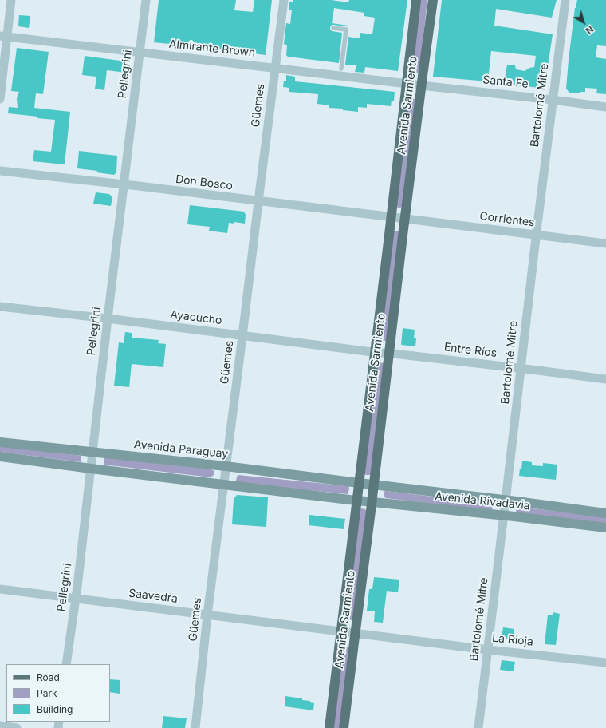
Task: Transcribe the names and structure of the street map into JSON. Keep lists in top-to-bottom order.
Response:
{
  "streets": {
    "main road": ["Avenida Sarmiento", "Avenida Paraguay", "Avenida Rivadavia"],
    "street": [
      "Almirante Brown",
      "Pellegrini",
      "Santa Fe",
      "Güemes",
      "Bartolomé Mitre",
      "Don Bosco",
      "Corrientes",
      "Ayacucho",
      "Entre Ríos",
      "Saavedra",
      "La Rioja"
    ]
  },
  "crossings": [
    ["Almirante Brown", "Pellegrini"],
    ["Almirante Brown", "Santa Fe"],
    ["Almirante Brown", "Güemes"],
    ["Almirante Brown", "Avenida Sarmiento"],
    ["Pellegrini", "Don Bosco"],
    ["Pellegrini", "Ayacucho"],
    ["Pellegrini", "Avenida Paraguay"],
    ["Pellegrini", "Saavedra"],
    ["Santa Fe", "Avenida Sarmiento"],
    ["Santa Fe", "Bartolomé Mitre"],
    ["Güemes", "Don Bosco"],
    ["Güemes", "Ayacucho"],
    ["Güemes", "Avenida Paraguay"],
    ["Güemes", "Saavedra"],
    ["Avenida Sarmiento", "Don Bosco"],
    ["Avenida Sarmiento", "Corrientes"],
    ["Avenida Sarmiento", "Ayacucho"],
    ["Avenida Sarmiento", "Entre Ríos"],
    ["Avenida Sarmiento", "Avenida Paraguay"],
    ["Avenida Sarmiento", "Avenida Rivadavia"],
    ["Avenida Sarmiento", "Saavedra"],
    ["Avenida Sarmiento", "La Rioja"],
    ["Bartolomé Mitre", "Corrientes"],
    ["Bartolomé Mitre", "Entre Ríos"],
    ["Bartolomé Mitre", "Avenida Rivadavia"],
    ["Bartolomé Mitre", "La Rioja"],
    ["Don Bosco", "Corrientes"],
    ["Ayacucho", "Entre Ríos"],
    ["Avenida Paraguay", "Avenida Rivadavia"],
    ["Saavedra", "La Rioja"]
  ],
  "legend": ["Road", "Park", "Building"],
  "north": "bottom right"
}
